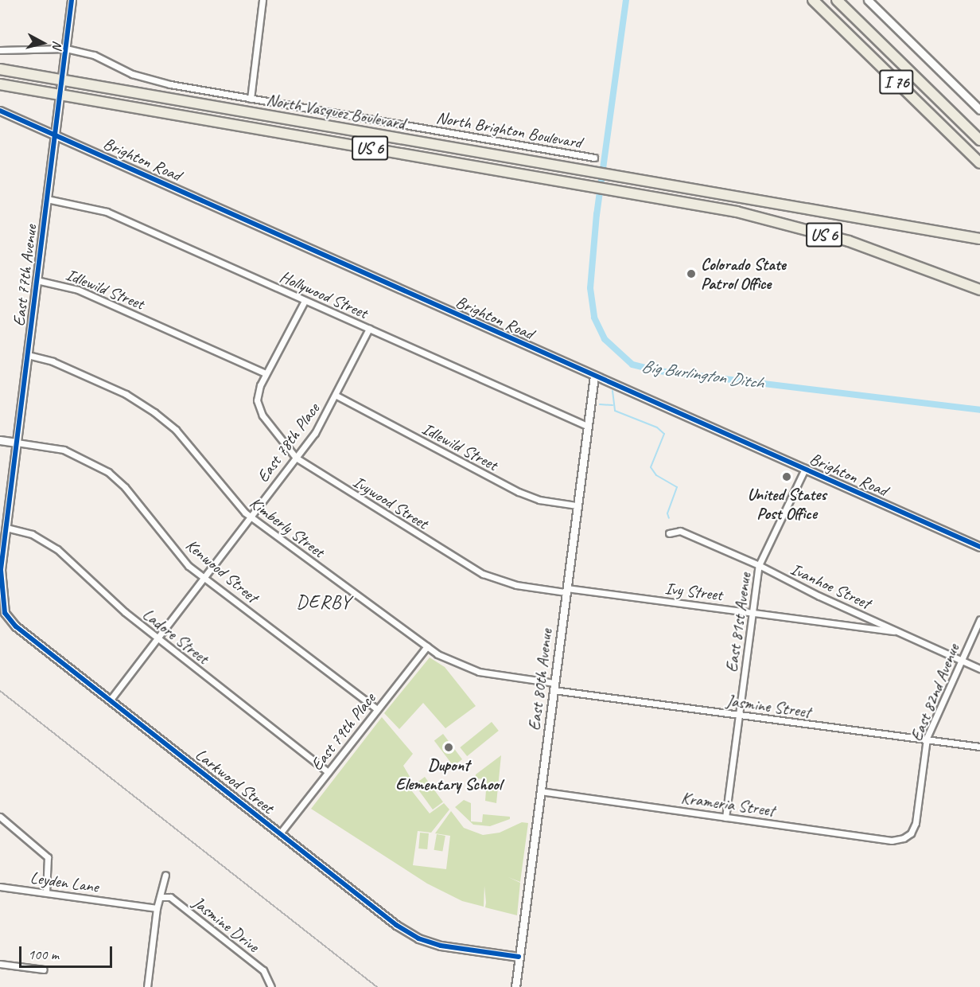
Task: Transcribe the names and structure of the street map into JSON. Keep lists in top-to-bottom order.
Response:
{
  "streets": {
    "highway": ["I 76", "North Vasquez Boulevard", "US 6"],
    "street": [
      "North Brighton Boulevard",
      "Brighton Road",
      "East 77th Avenue",
      "Idlewild Street",
      "Hollywood Street",
      "East 78th Place",
      "Ivywood Street",
      "Kimberly Street",
      "Kenwood Street",
      "Ivanhoe Street",
      "Ivy Street",
      "East 81st Avenue",
      "Ladore Street",
      "East 80th Avenue",
      "East 82nd Avenue",
      "Jasmine Street",
      "East 79th Place",
      "Larkwood Street",
      "Krameria Street",
      "Leyden Lane",
      "Jasmine Drive"
    ]
  },
  "crossings": [
    ["North Vasquez Boulevard", "US 6"],
    ["North Vasquez Boulevard", "East 77th Avenue"],
    ["North Brighton Boulevard", "East 77th Avenue"],
    ["Brighton Road", "East 77th Avenue"],
    ["Brighton Road", "East 81st Avenue"],
    ["Brighton Road", "East 80th Avenue"],
    ["East 77th Avenue", "Idlewild Street"],
    ["East 77th Avenue", "Hollywood Street"],
    ["East 77th Avenue", "Kimberly Street"],
    ["East 77th Avenue", "Kenwood Street"],
    ["East 77th Avenue", "Ladore Street"],
    ["East 77th Avenue", "Larkwood Street"],
    ["Idlewild Street", "East 78th Place"],
    ["Idlewild Street", "Ivywood Street"],
    ["Idlewild Street", "East 80th Avenue"],
    ["Hollywood Street", "East 78th Place"],
    ["Hollywood Street", "East 80th Avenue"],
    ["East 78th Place", "Ivywood Street"],
    ["East 78th Place", "Kimberly Street"],
    ["East 78th Place", "Kenwood Street"],
    ["East 78th Place", "Ladore Street"],
    ["East 78th Place", "Larkwood Street"],
    ["Ivywood Street", "Ivy Street"],
    ["Ivywood Street", "East 80th Avenue"],
    ["Kimberly Street", "East 80th Avenue"],
    ["Kimberly Street", "Jasmine Street"],
    ["Kimberly Street", "East 79th Place"],
    ["Kenwood Street", "East 79th Place"],
    ["Ivanhoe Street", "Ivy Street"],
    ["Ivanhoe Street", "East 81st Avenue"],
    ["Ivanhoe Street", "East 82nd Avenue"],
    ["Ivy Street", "East 81st Avenue"],
    ["Ivy Street", "East 80th Avenue"],
    ["East 81st Avenue", "Jasmine Street"],
    ["East 81st Avenue", "Krameria Street"],
    ["Ladore Street", "East 79th Place"],
    ["East 80th Avenue", "Jasmine Street"],
    ["East 80th Avenue", "Larkwood Street"],
    ["East 80th Avenue", "Krameria Street"],
    ["East 82nd Avenue", "Jasmine Street"],
    ["East 82nd Avenue", "Krameria Street"],
    ["East 79th Place", "Larkwood Street"]
  ],
  "districts": ["DERBY"],
  "water": ["Big Burlington Ditch"],
  "places": ["Colorado State Patrol Office", "United States Post Office", "Dupont Elementary School"],
  "scale_bar": "100 m",
  "north": "right"
}
